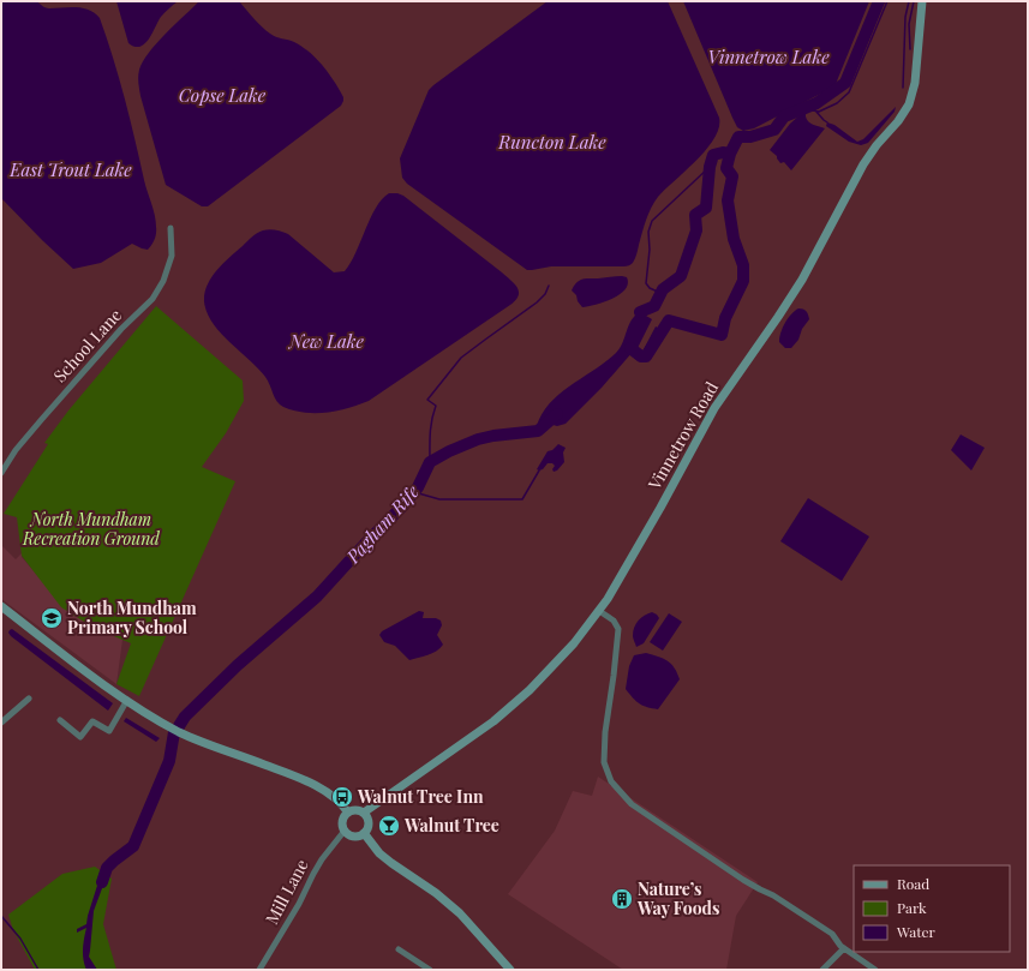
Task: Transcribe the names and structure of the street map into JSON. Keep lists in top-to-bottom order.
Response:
{
  "streets": {
    "street": ["School Lane", "Vinnetrow Road", "Mill Lane"]
  },
  "crossings": [
    ["Vinnetrow Road", "Mill Lane"]
  ],
  "water": [
    "Vinnetrow Lake",
    "Copse Lake",
    "Runcton Lake",
    "East Trout Lake",
    "New Lake",
    "Pagham Rife"
  ],
  "parks": ["North Mundham Recreation Ground"],
  "places": {
    "school or university": ["North Mundham Primary School"],
    "bus stop": ["Walnut Tree Inn"],
    "bar": ["Walnut Tree"],
    "building": ["Nature’s Way Foods"]
  },
  "legend": ["Road", "Park", "Water"]
}
